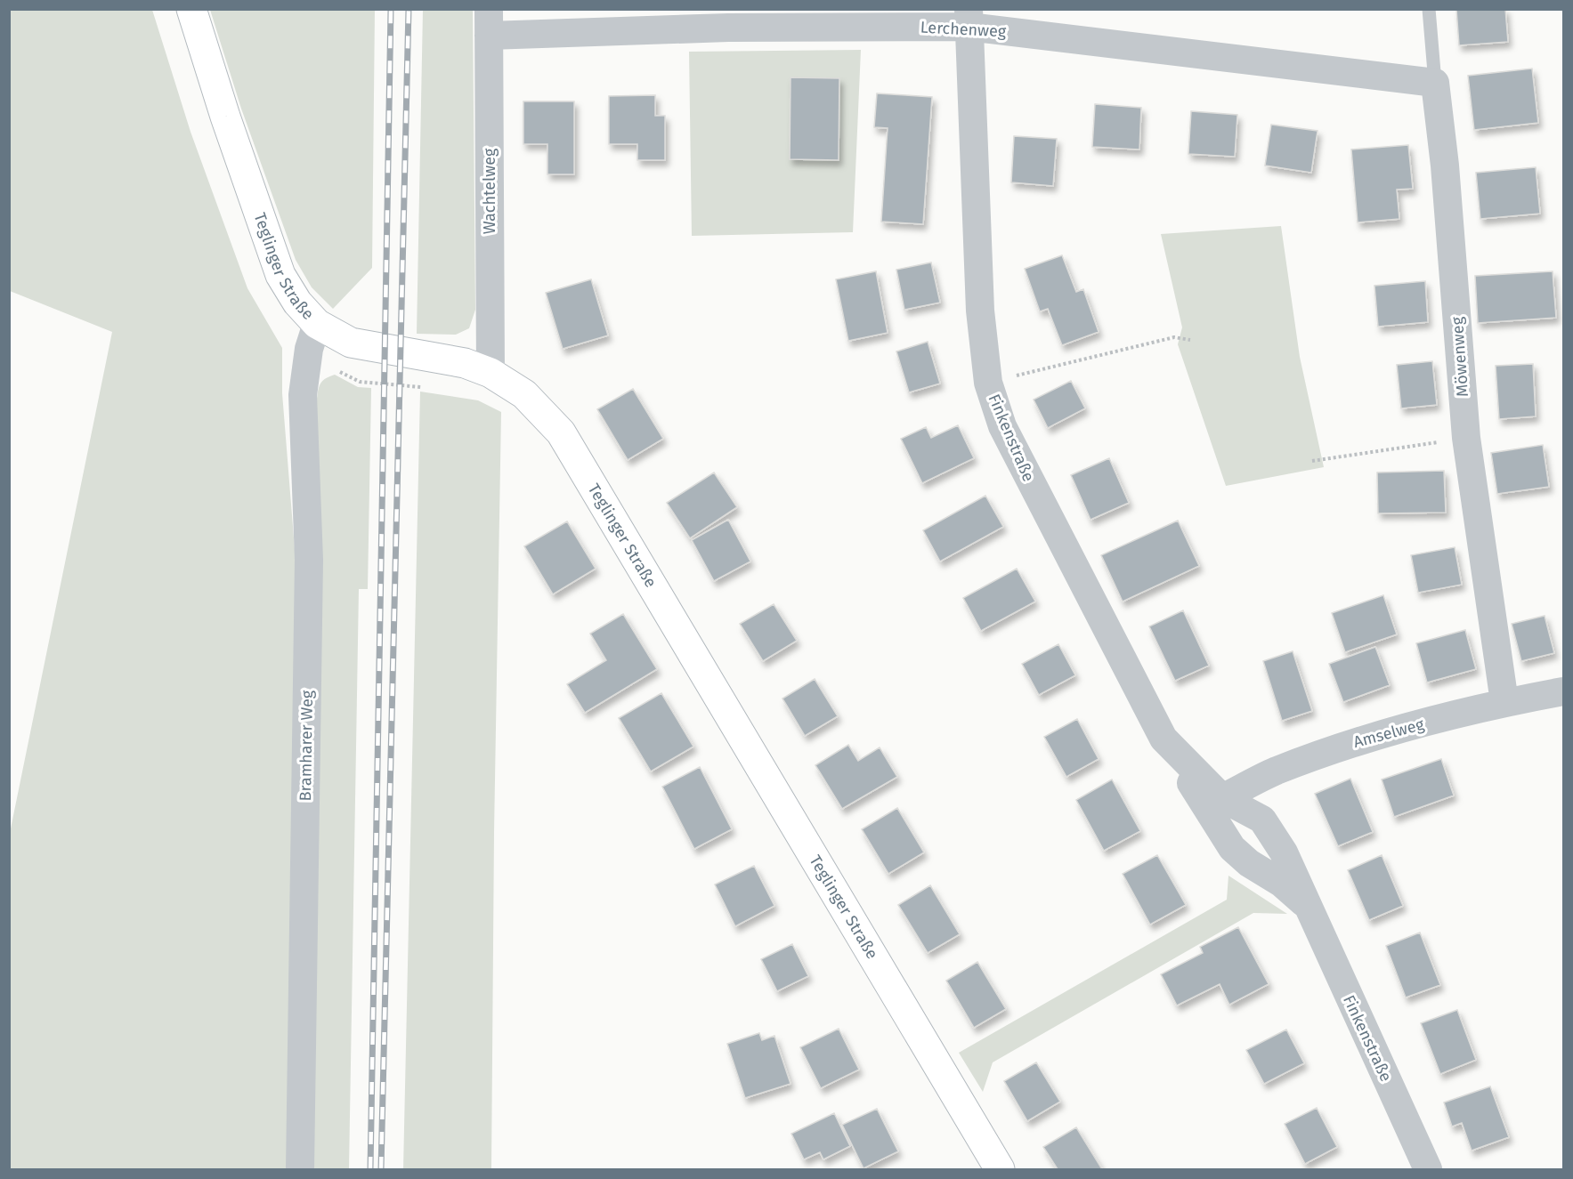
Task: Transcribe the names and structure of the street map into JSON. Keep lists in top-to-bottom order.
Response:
{
  "streets": {
    "street": [
      "Lerchenweg",
      "Wachtelweg",
      "Teglinger Straße",
      "Möwenweg",
      "Finkenstraße",
      "Amselweg",
      "Bramharer Weg"
    ]
  },
  "crossings": [
    ["Lerchenweg", "Wachtelweg"],
    ["Lerchenweg", "Möwenweg"],
    ["Lerchenweg", "Finkenstraße"],
    ["Wachtelweg", "Teglinger Straße"],
    ["Teglinger Straße", "Bramharer Weg"],
    ["Möwenweg", "Amselweg"],
    ["Finkenstraße", "Amselweg"]
  ]
}
